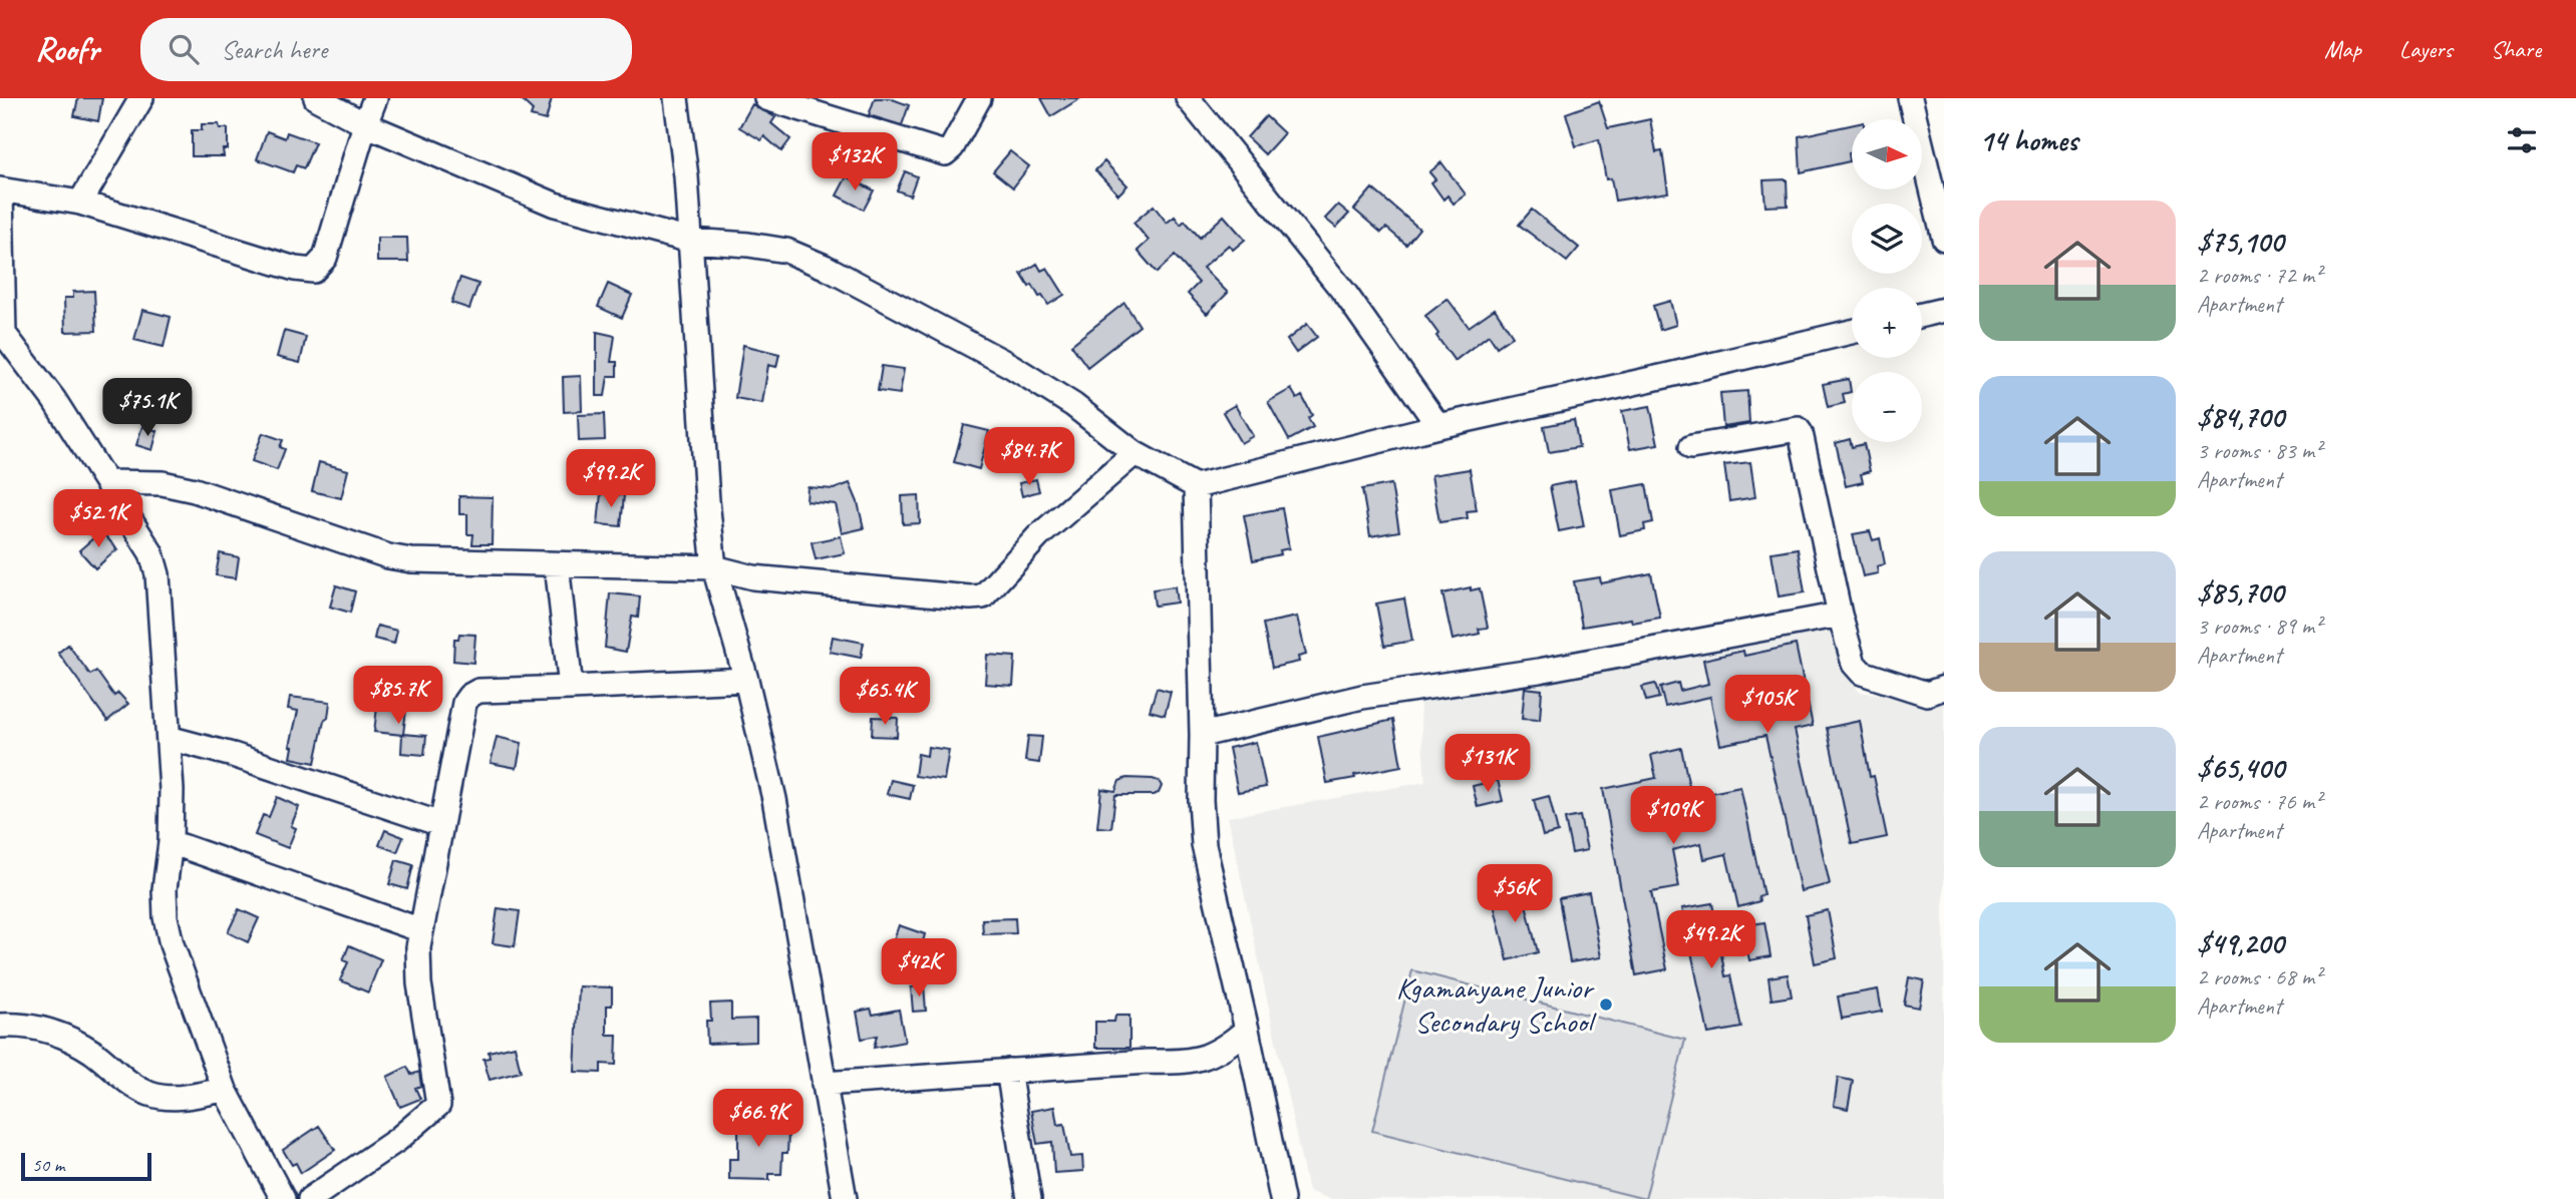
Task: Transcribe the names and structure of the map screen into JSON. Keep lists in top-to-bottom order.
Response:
{
  "places": ["Kgamanyane Junior Secondary School"],
  "scale_bar": "50 m",
  "north": "right",
  "page": {
    "header": "Roofr",
    "search": "Search here",
    "nav": ["Map", "Layers", "Share"],
    "heading": "14 homes",
    "map_buttons": ["+", "−"],
    "price": [
      "$132K",
      "$75.1K",
      "$84.7K",
      "$99.2K",
      "$52.1K",
      "$85.7K",
      "$65.4K",
      "$105K",
      "$131K",
      "$109K",
      "$56K",
      "$49.2K",
      "$42K",
      "$66.9K"
    ],
    "list": [
      {
        "name": "$75,100",
        "note": "2 rooms · 72 m² · Apartment"
      },
      {
        "name": "$84,700",
        "note": "3 rooms · 83 m² · Apartment"
      },
      {
        "name": "$85,700",
        "note": "3 rooms · 89 m² · Apartment"
      },
      {
        "name": "$65,400",
        "note": "2 rooms · 76 m² · Apartment"
      },
      {
        "name": "$49,200",
        "note": "2 rooms · 68 m² · Apartment"
      }
    ],
    "scale": "50 m"
  }
}
